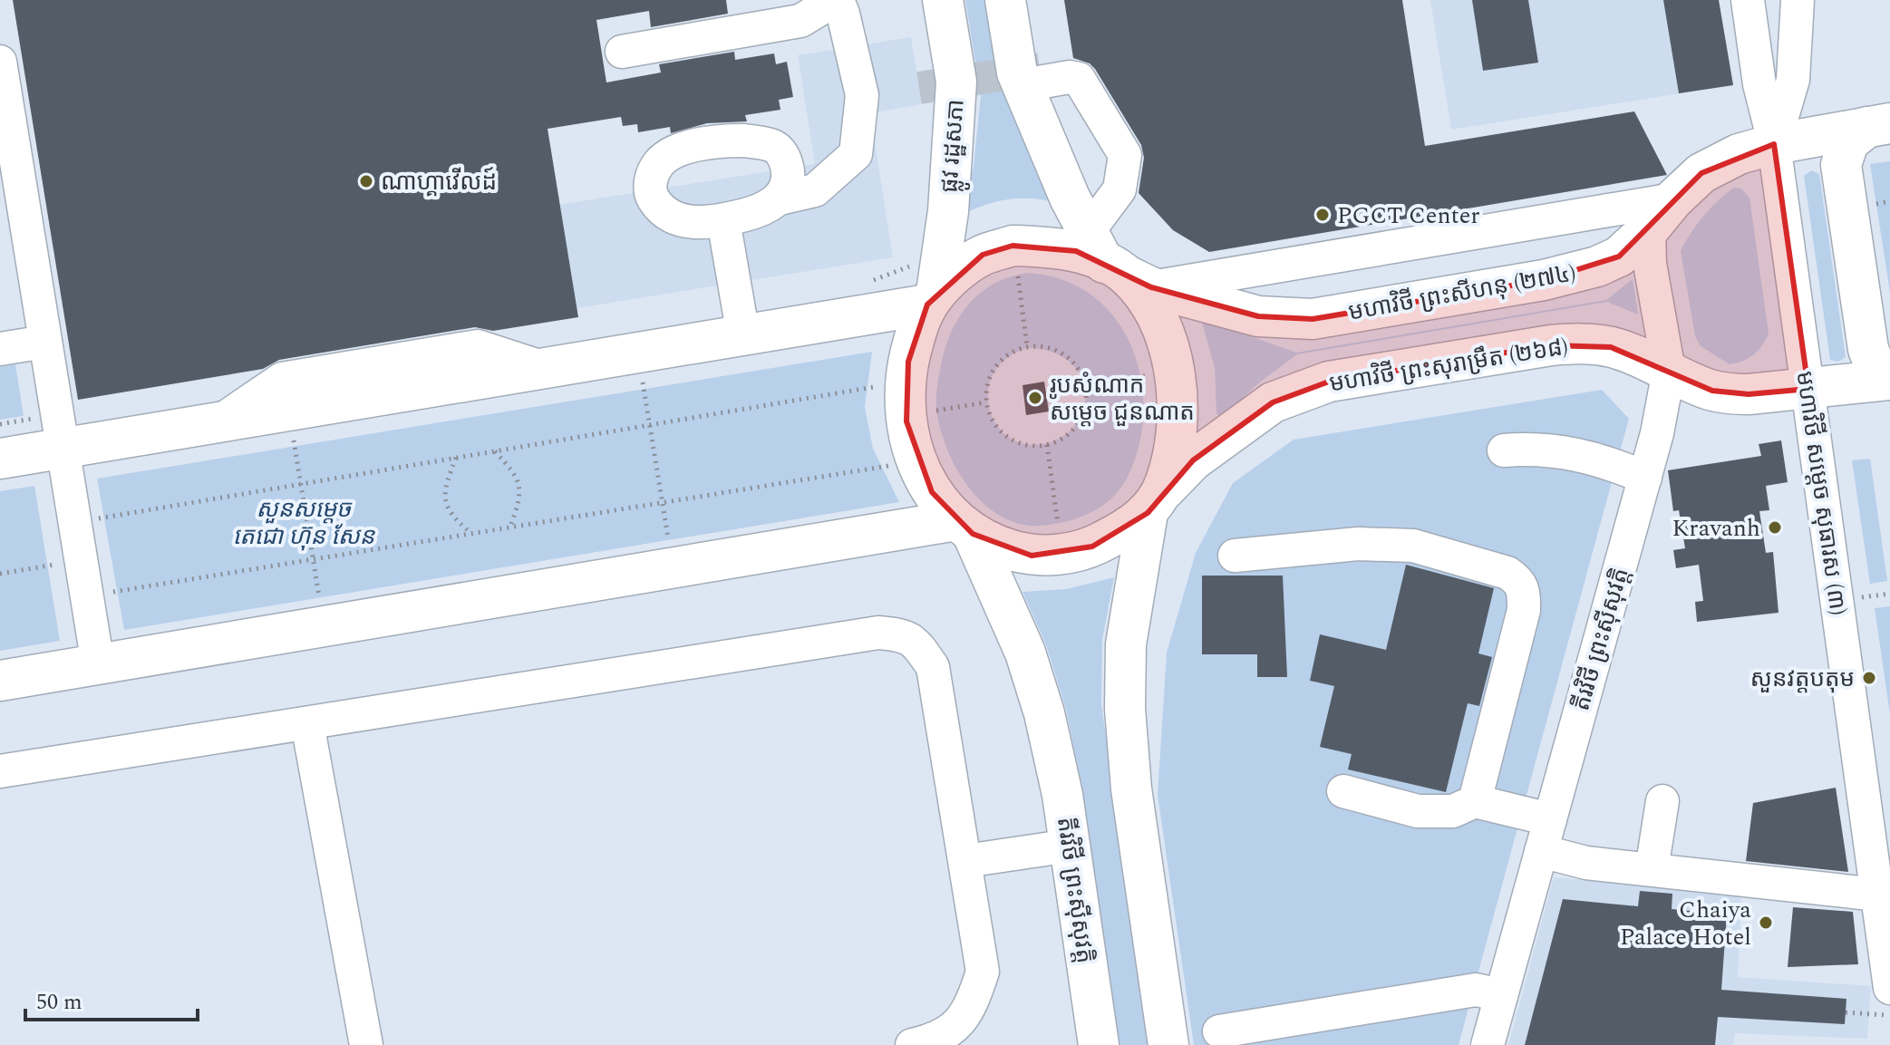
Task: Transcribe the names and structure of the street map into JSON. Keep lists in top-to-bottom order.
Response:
{
  "streets": {
    "main road": [
      "ផ្លូវ រដ្ឋសភា",
      "មហាវិថី ព្រះសីហនុ (២៧៤)",
      "មហាវិថី ព្រះសុរាម្រឹត (២៦៨)",
      "តីរវិថី ព្រះស៊ីសុវត្តិ"
    ],
    "street": ["មហាវិថី សម្តេច សុធារស (៣)"]
  },
  "crossings": [
    ["ផ្លូវ រដ្ឋសភា", "មហាវិថី ព្រះសីហនុ (២៧៤)"],
    ["មហាវិថី ព្រះសីហនុ (២៧៤)", "មហាវិថី សម្តេច សុធារស (៣)"],
    ["មហាវិថី ព្រះសីហនុ (២៧៤)", "តីរវិថី ព្រះស៊ីសុវត្តិ"],
    ["មហាវិថី ព្រះសុរាម្រឹត (២៦៨)", "មហាវិថី សម្តេច សុធារស (៣)"],
    ["មហាវិថី ព្រះសុរាម្រឹត (២៦៨)", "តីរវិថី ព្រះស៊ីសុវត្តិ"]
  ],
  "parks": ["សួនសម្តេច តេជោ ហ៊ុន សែន"],
  "places": [
    "ណាហ្គាវើលដ៍",
    "PGCT Center",
    "រូបសំណាក សម្ដេច ជួនណាត",
    "Kravanh",
    "សួនវត្តបតុម",
    "Chaiya Palace Hotel"
  ],
  "scale_bar": "50 m"
}
